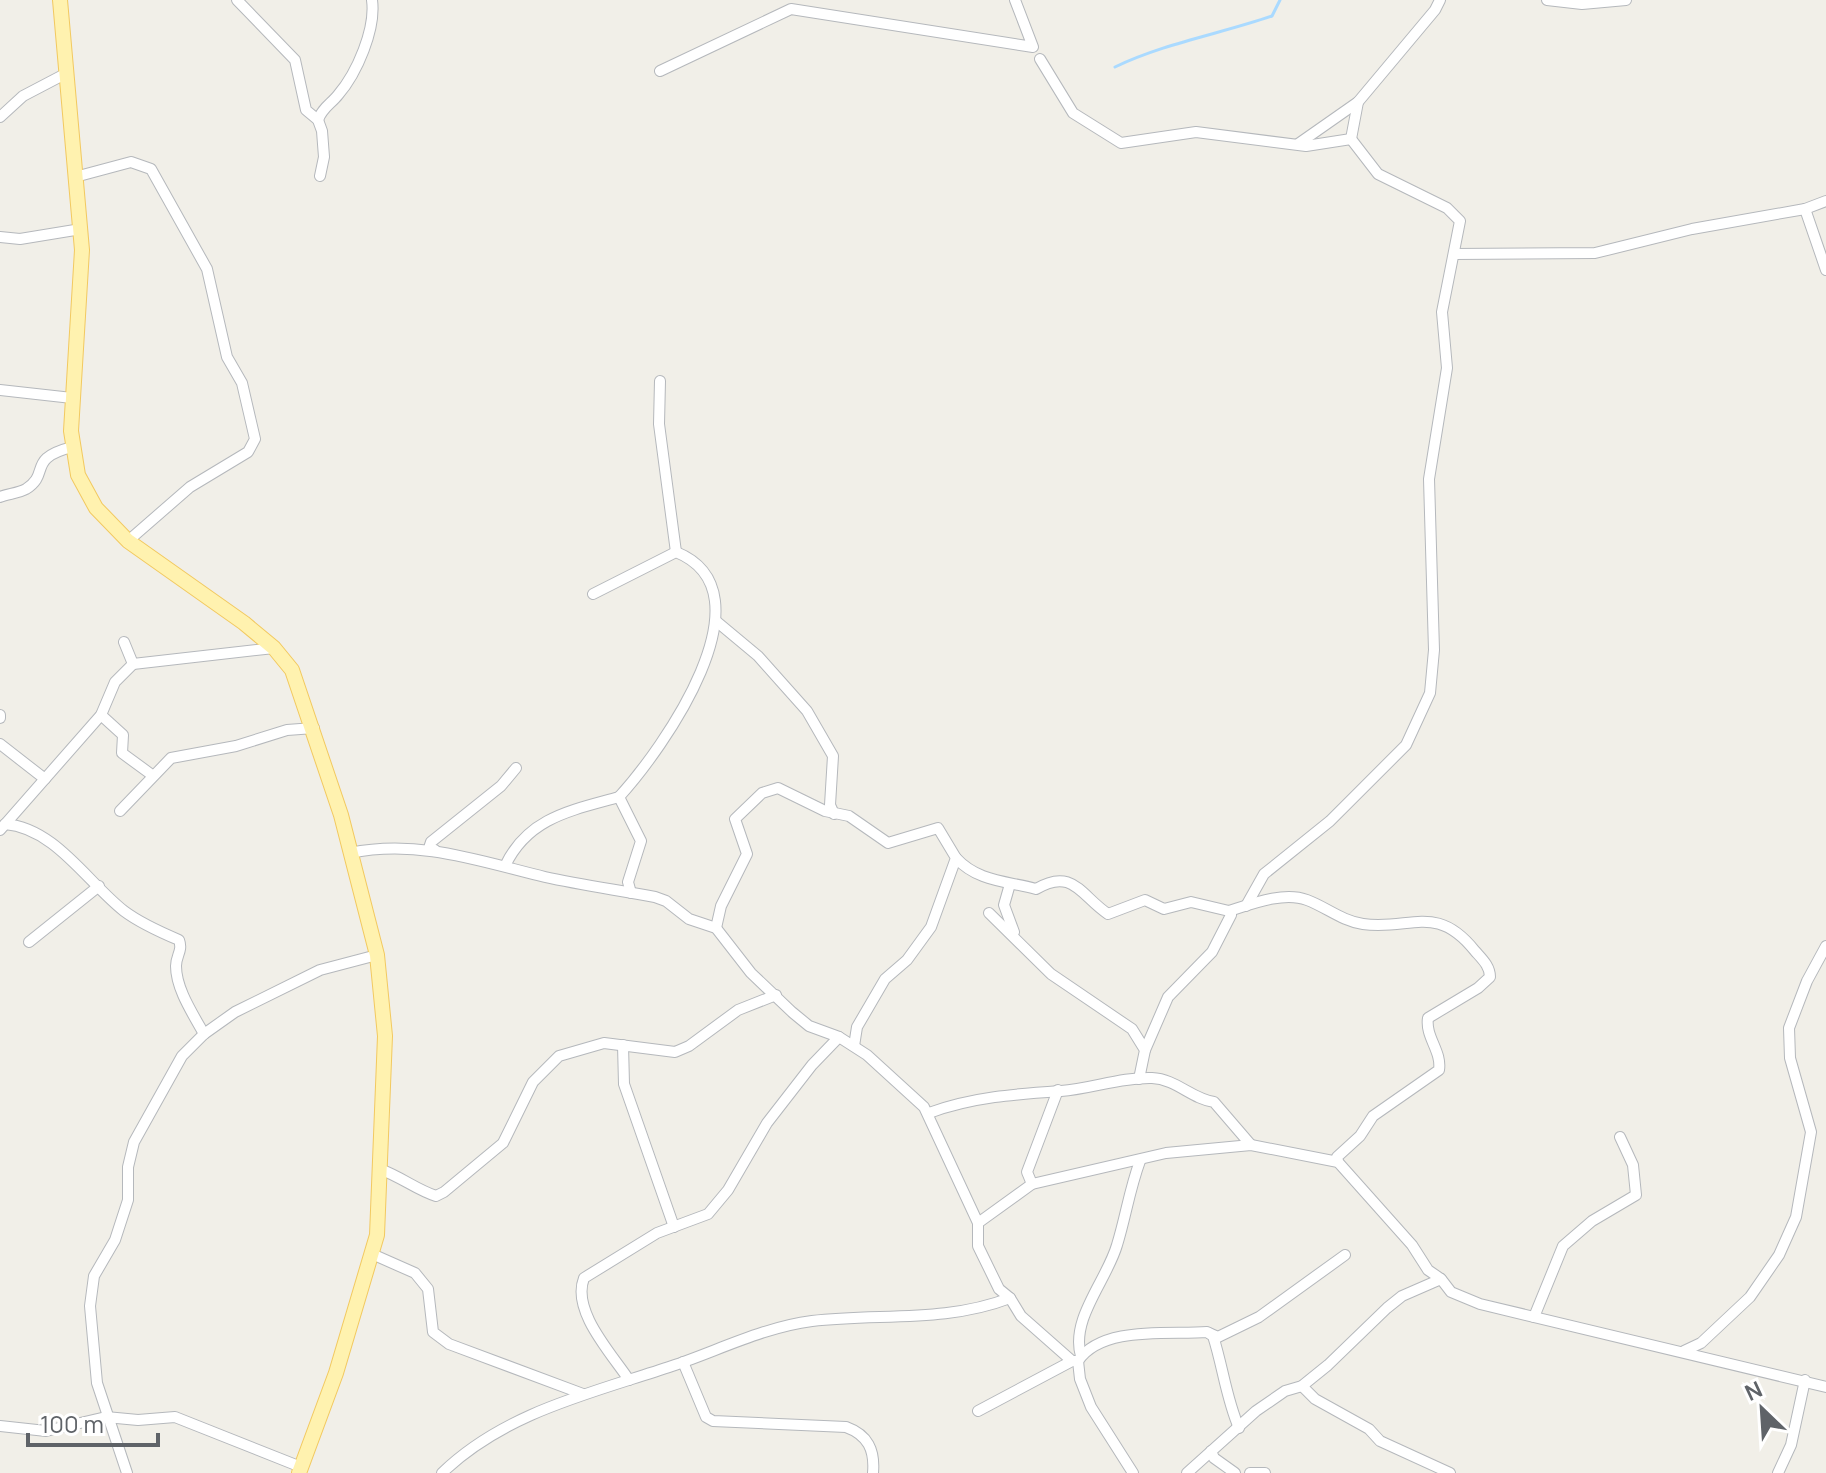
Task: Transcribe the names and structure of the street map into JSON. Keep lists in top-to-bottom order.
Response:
{
  "scale_bar": "100 m",
  "north": "top left"
}
